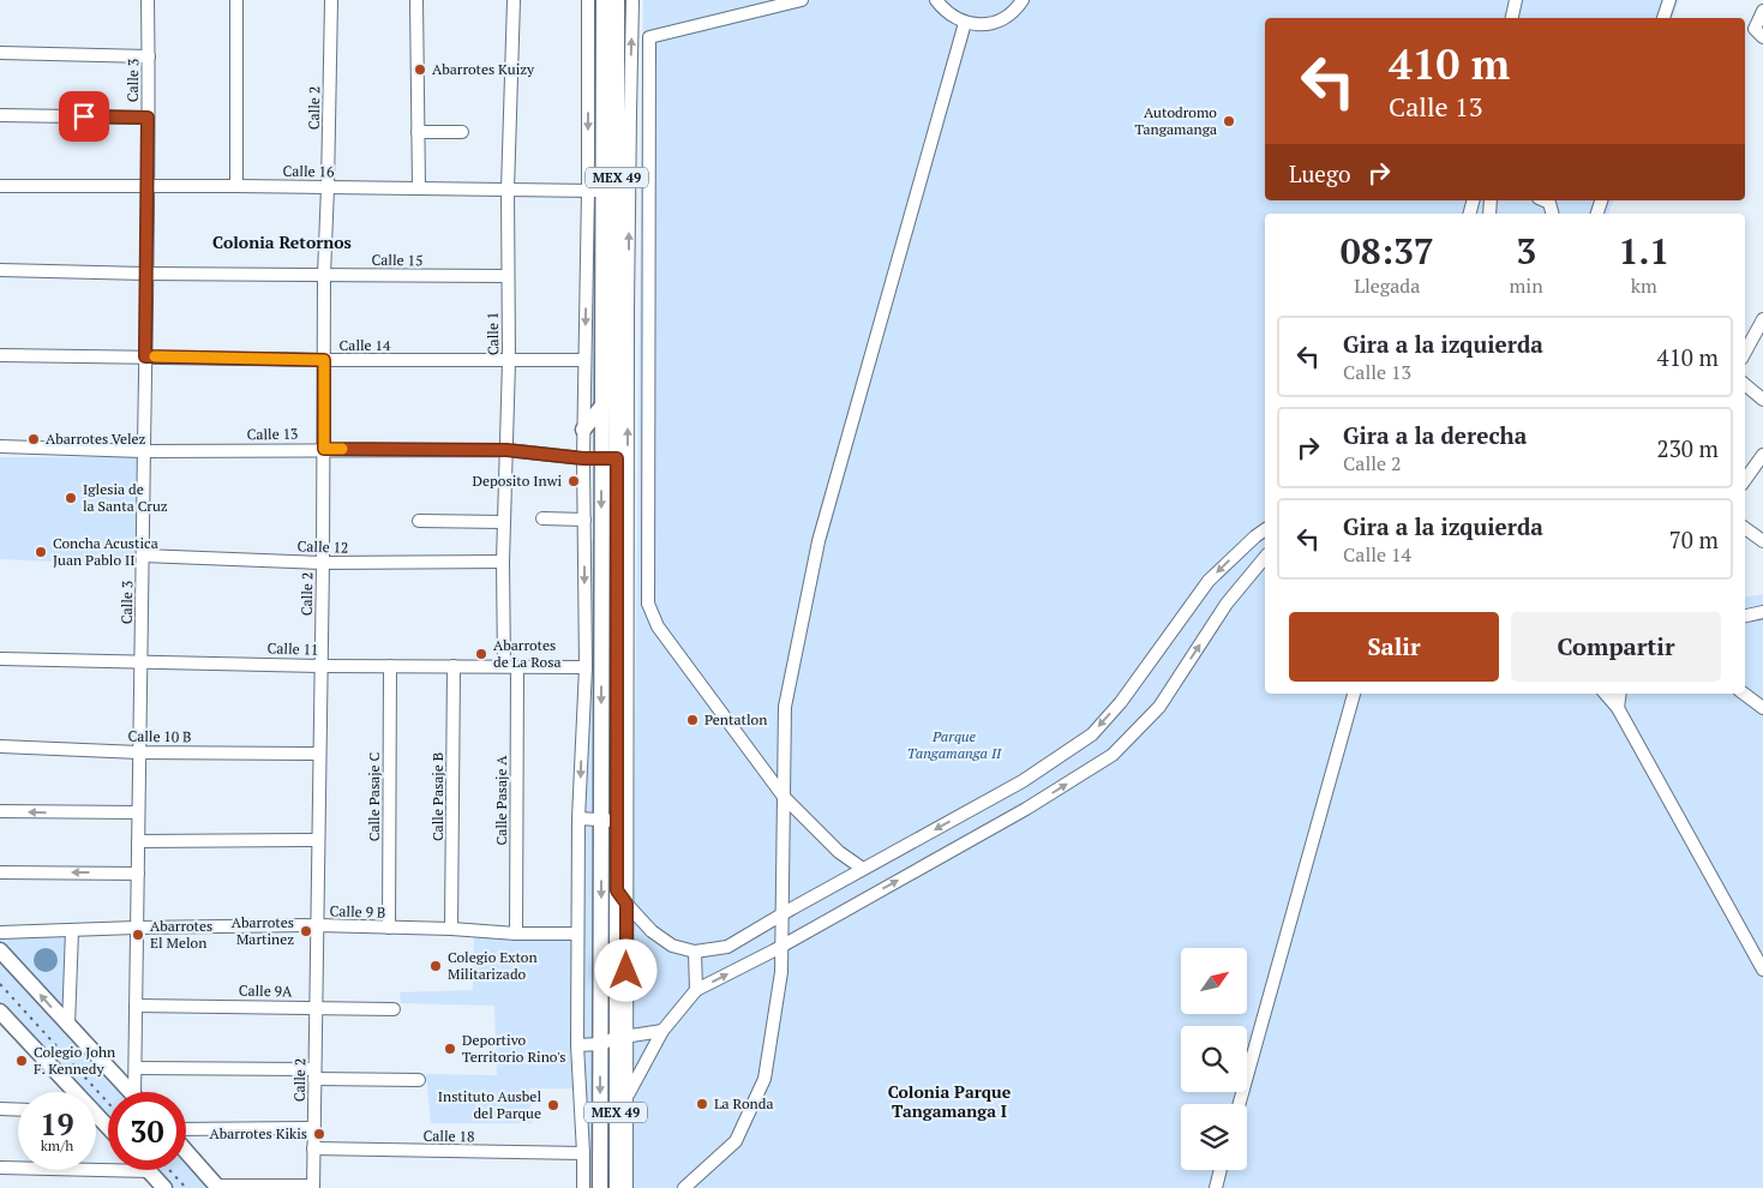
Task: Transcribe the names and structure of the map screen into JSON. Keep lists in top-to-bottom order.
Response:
{
  "streets": {
    "main road": ["MEX 49"],
    "street": [
      "Calle 3",
      "Calle 2",
      "Calle 16",
      "Calle 15",
      "Calle 1",
      "Calle 14",
      "Calle 13",
      "Calle 12",
      "Calle 11",
      "Calle 10 B",
      "Calle Pasaje C",
      "Calle Pasaje B",
      "Calle Pasaje A",
      "Calle 9 B",
      "Calle 9A",
      "Calle 18"
    ]
  },
  "crossings": [
    ["Calle 3", "Calle 16"],
    ["Calle 3", "Calle 15"],
    ["Calle 3", "Calle 14"],
    ["Calle 3", "Calle 13"],
    ["Calle 3", "Calle 12"],
    ["Calle 3", "Calle 11"],
    ["Calle 3", "Calle 10 B"],
    ["Calle 3", "Calle 9 B"],
    ["Calle 3", "Calle 9A"],
    ["Calle 2", "Calle 16"],
    ["Calle 2", "Calle 15"],
    ["Calle 2", "Calle 14"],
    ["Calle 2", "Calle 13"],
    ["Calle 2", "Calle 12"],
    ["Calle 2", "Calle 11"],
    ["Calle 2", "Calle 10 B"],
    ["Calle 2", "Calle 9 B"],
    ["Calle 2", "Calle 9A"],
    ["Calle 2", "Calle 18"],
    ["Calle 16", "MEX 49"],
    ["Calle 16", "Calle 1"],
    ["MEX 49", "Calle 13"],
    ["Calle 15", "Calle 1"],
    ["Calle 1", "Calle 14"],
    ["Calle 1", "Calle 13"],
    ["Calle 1", "Calle 12"],
    ["Calle 1", "Calle 11"],
    ["Calle 11", "Calle Pasaje C"],
    ["Calle 11", "Calle Pasaje B"],
    ["Calle 11", "Calle Pasaje A"],
    ["Calle Pasaje C", "Calle 9 B"],
    ["Calle Pasaje B", "Calle 9 B"],
    ["Calle Pasaje A", "Calle 9 B"]
  ],
  "districts": ["Colonia Retornos", "Colonia Parque Tangamanga I"],
  "parks": ["Parque Tangamanga II"],
  "places": [
    "Abarrotes Kuizy",
    "Autodromo Tangamanga",
    "Abarrotes Velez",
    "Deposito Inwi",
    "Iglesia de la Santa Cruz",
    "Concha Acustica Juan Pablo II",
    "Abarrotes de La Rosa",
    "Pentatlon",
    "Abarrotes Martinez",
    "Abarrotes El Melon",
    "Colegio Exton Militarizado",
    "Deportivo Territorio Rino's",
    "Colegio John F. Kennedy",
    "La Ronda",
    "Instituto Ausbel del Parque",
    "Abarrotes Kikis"
  ],
  "north": "top right",
  "page": {
    "turn": ["410 m", "Calle 13"],
    "then": "Luego",
    "eta": [
      "08:37",
      "Llegada",
      "3",
      "min",
      "1.1",
      "km"
    ],
    "list": [
      {
        "name": "Gira a la izquierda",
        "note": "Calle 13",
        "value": "410 m"
      },
      {
        "name": "Gira a la derecha",
        "note": "Calle 2",
        "value": "230 m"
      },
      {
        "name": "Gira a la izquierda",
        "note": "Calle 14",
        "value": "70 m"
      }
    ],
    "buttons": ["Salir", "Compartir"],
    "speed": "19 km/h",
    "limit": "30"
  }
}
